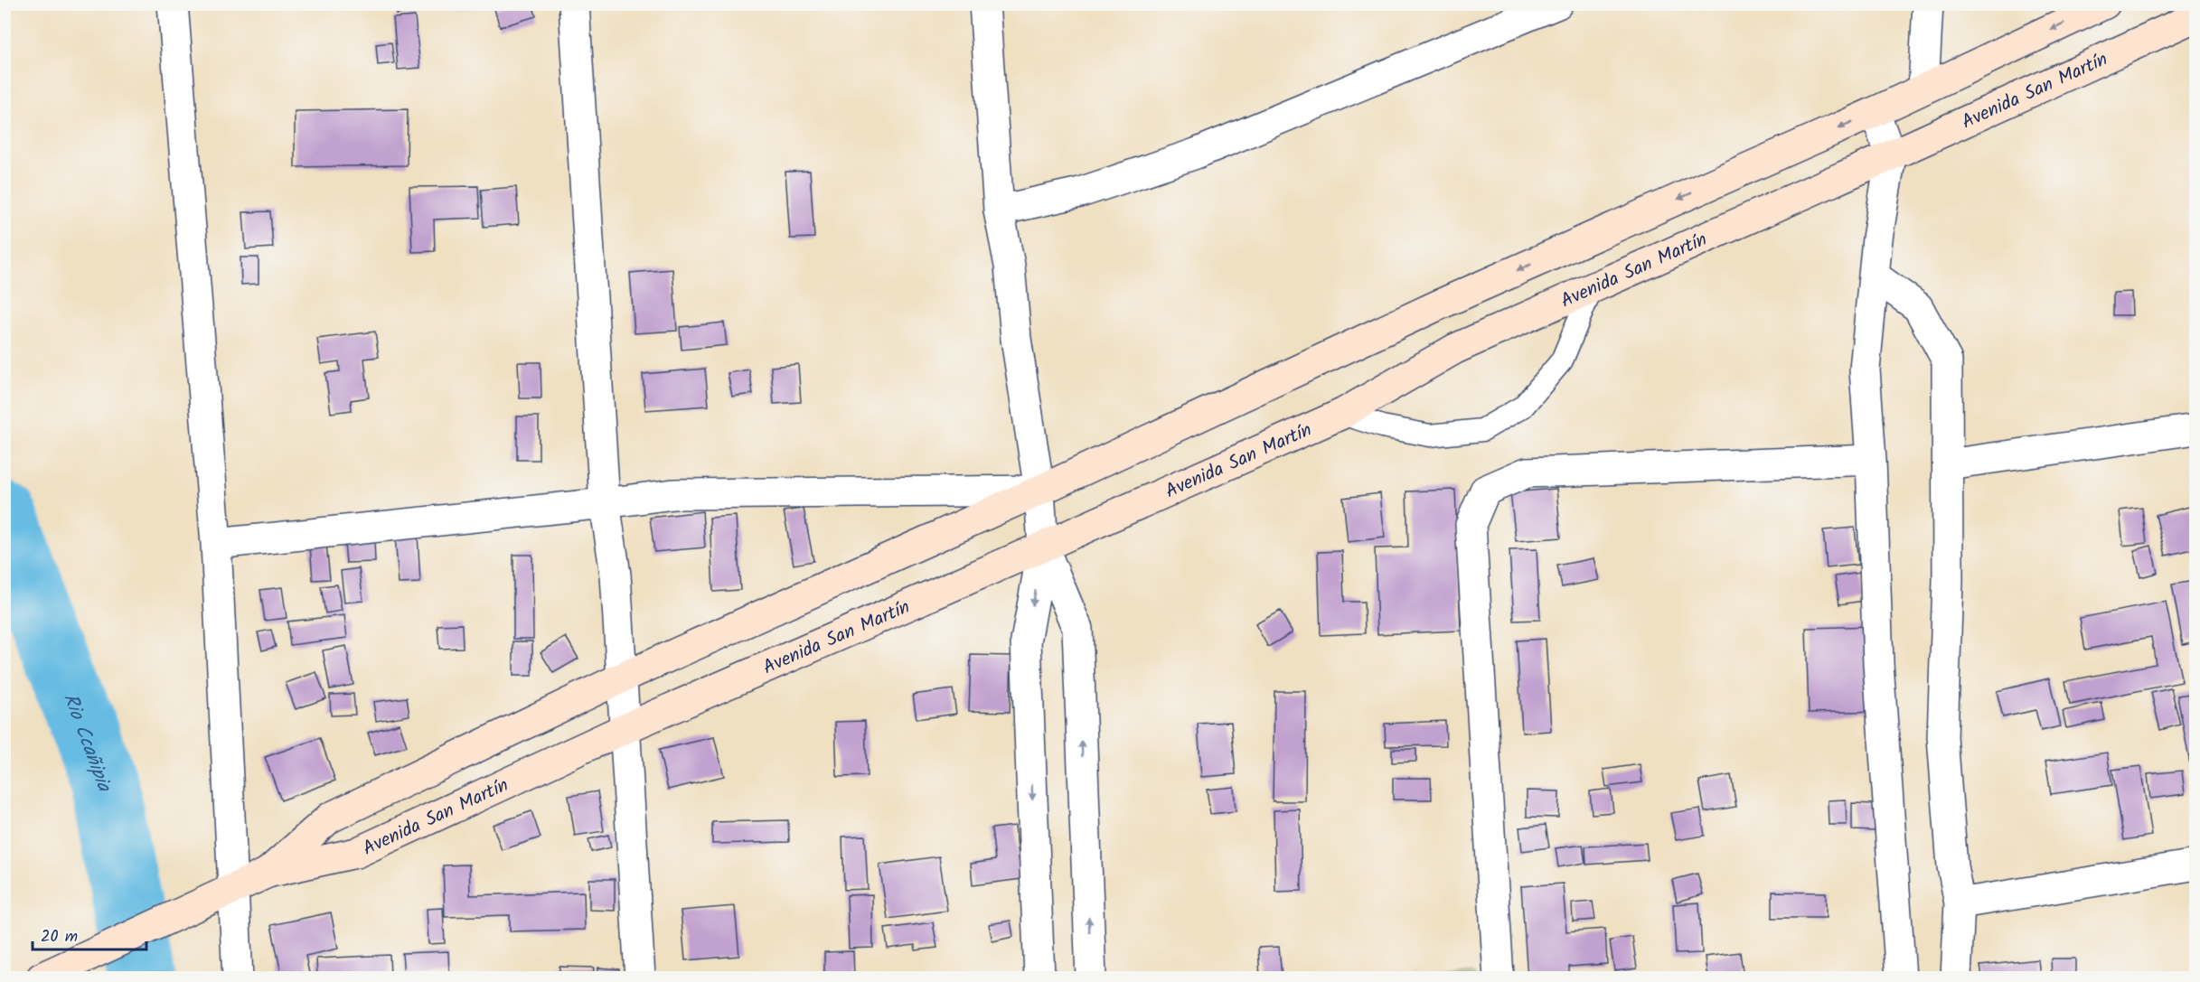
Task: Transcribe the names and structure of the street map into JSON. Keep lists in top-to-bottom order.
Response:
{
  "streets": {
    "main road": ["Avenida San Martín"]
  },
  "water": ["Rio Ccañipia"],
  "scale_bar": "20 m"
}
